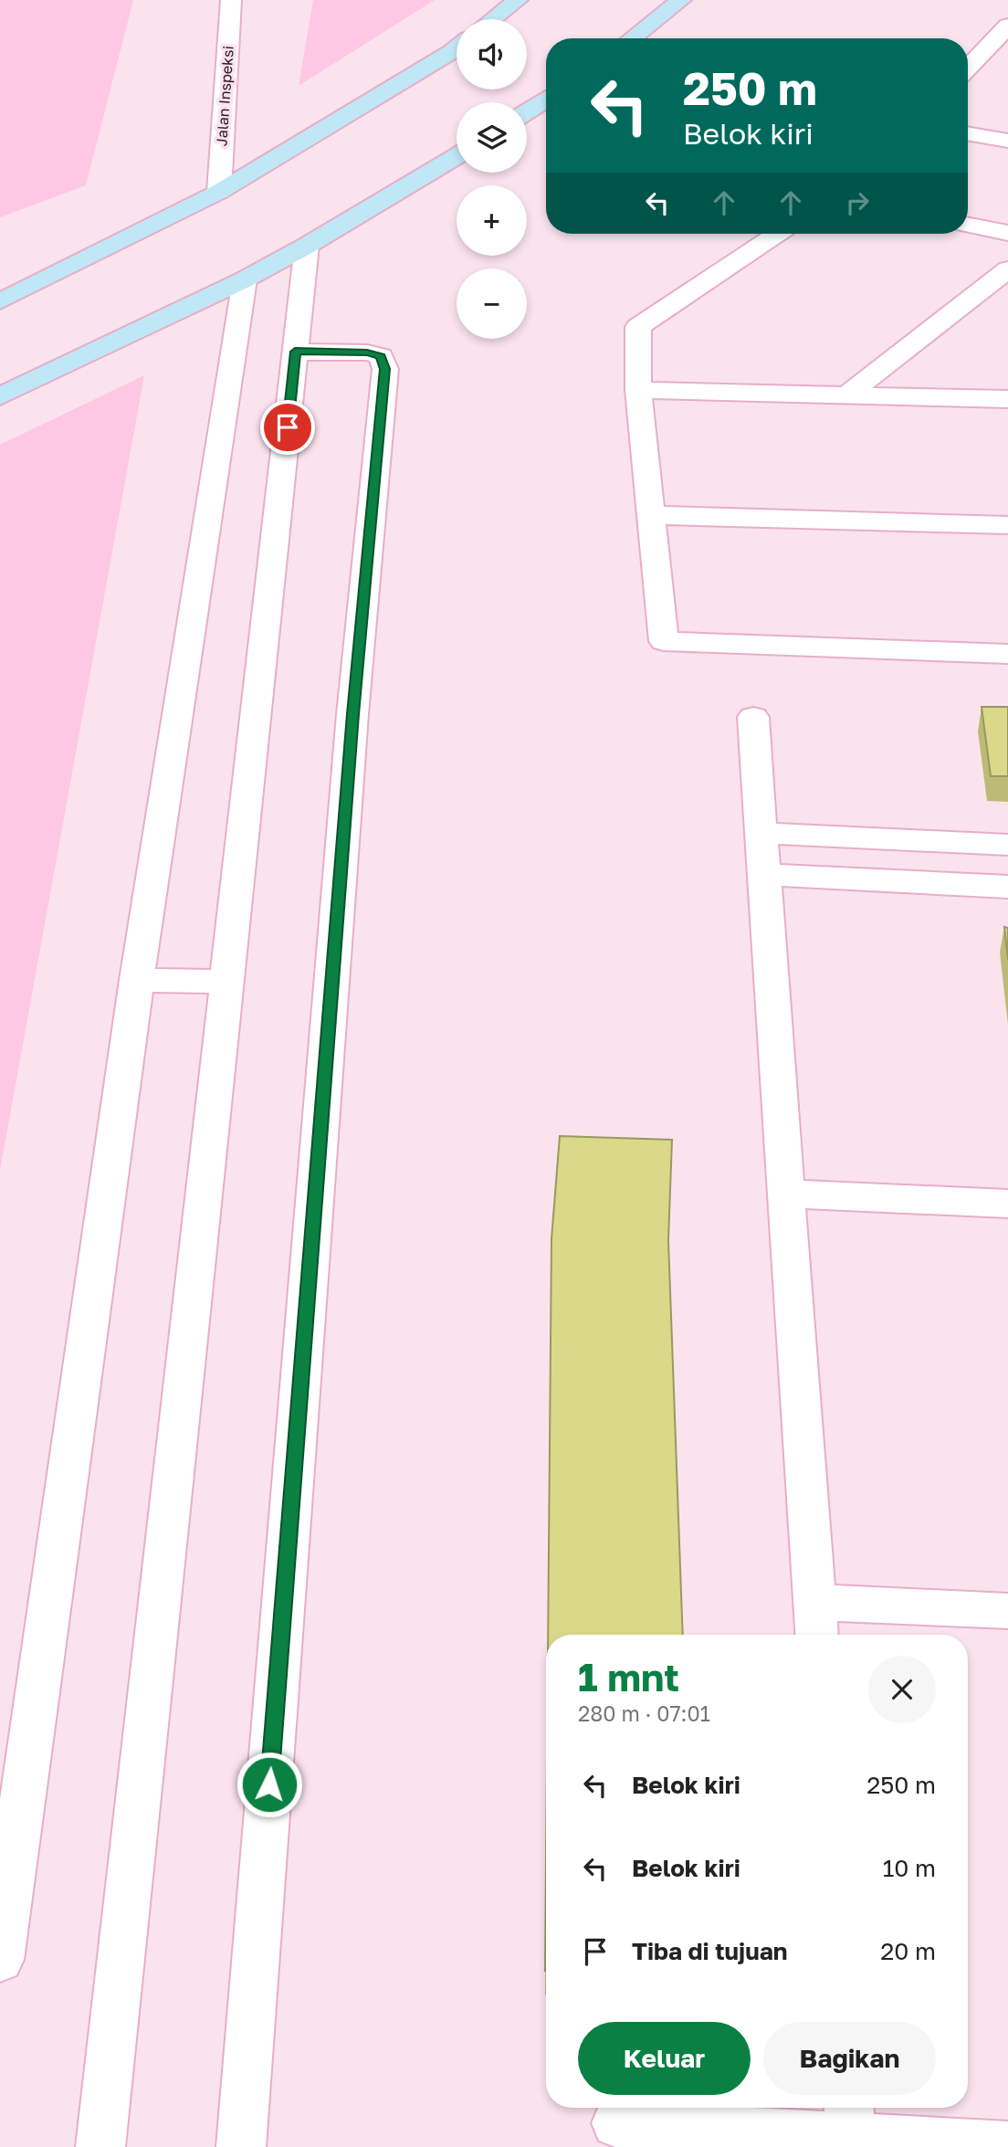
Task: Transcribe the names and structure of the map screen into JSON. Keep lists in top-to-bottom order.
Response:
{
  "streets": {
    "street": ["Jalan Inspeksi"]
  },
  "page": {
    "map_buttons": ["+", "−"],
    "turn": ["250 m", "Belok kiri"],
    "heading": ["1 mnt", "280 m · 07:01"],
    "list": [
      {
        "name": "Belok kiri",
        "value": "250 m"
      },
      {
        "name": "Belok kiri",
        "value": "10 m"
      },
      {
        "name": "Tiba di tujuan",
        "value": "20 m"
      }
    ],
    "buttons": ["Keluar", "Bagikan"]
  }
}
